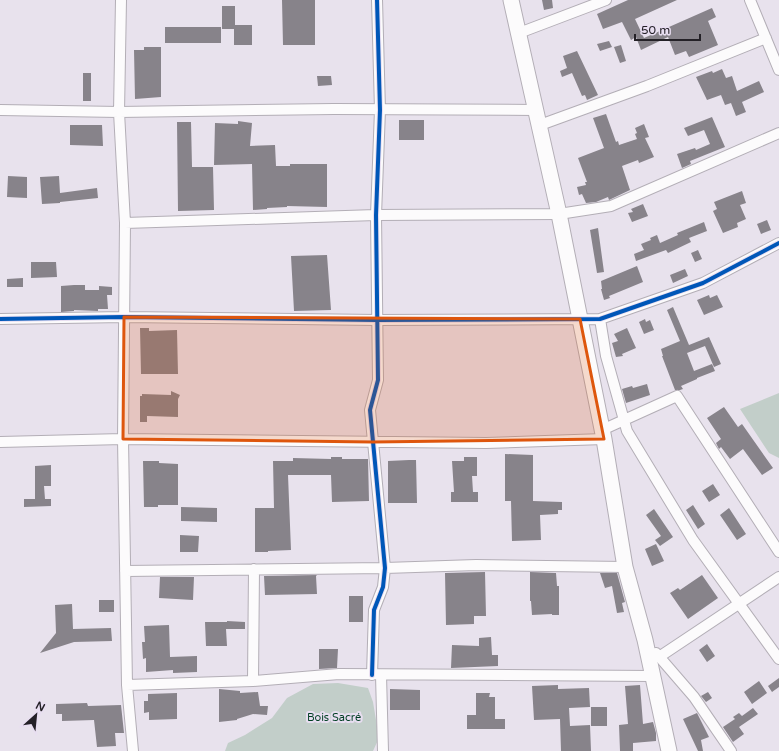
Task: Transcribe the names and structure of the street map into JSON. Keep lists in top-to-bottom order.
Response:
{
  "parks": ["Bois Sacré"],
  "scale_bar": "50 m",
  "north": "top right"
}
